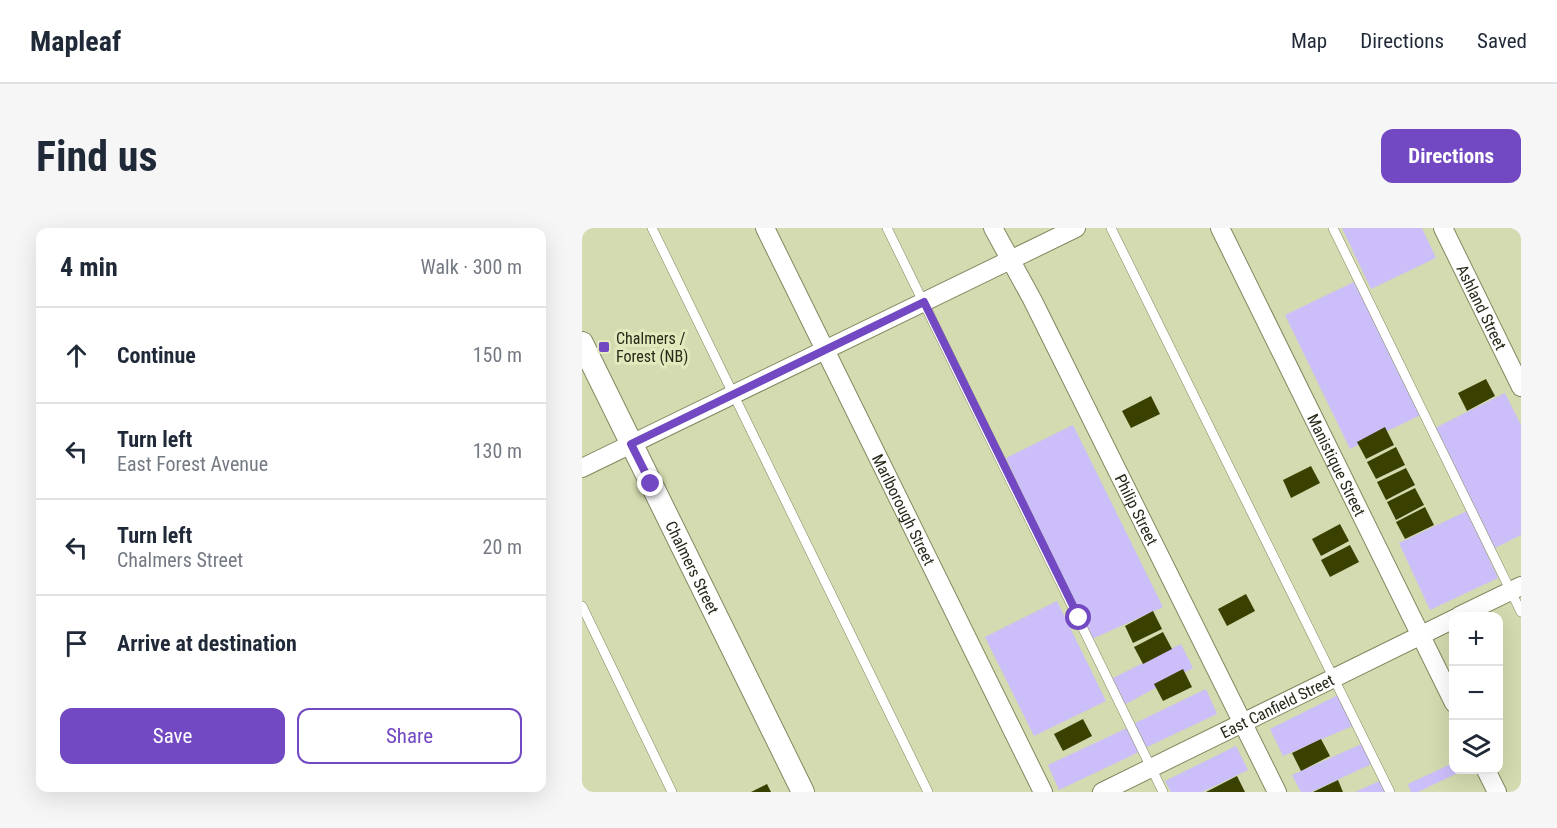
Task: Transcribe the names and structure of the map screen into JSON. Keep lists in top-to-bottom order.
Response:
{
  "streets": {
    "street": [
      "Ashland Street",
      "Manistique Street",
      "Philip Street",
      "Marlborough Street",
      "Chalmers Street",
      "East Canfield Street"
    ]
  },
  "crossings": [
    ["Manistique Street", "East Canfield Street"],
    ["Philip Street", "East Canfield Street"]
  ],
  "places": {
    "transit": ["Chalmers / Forest (NB)"]
  },
  "page": {
    "header": "Mapleaf",
    "nav": ["Map", "Directions", "Saved"],
    "buttons": [
      "Directions",
      ["Save", "Share"]
    ],
    "title": "Find us",
    "heading": ["4 min", "Walk · 300 m"],
    "list": [
      ["Continue", "150 m"],
      ["Turn left", "East Forest Avenue", "130 m"],
      ["Turn left", "Chalmers Street", "20 m"],
      "Arrive at destination"
    ],
    "map_buttons": ["+", "−"]
  }
}
